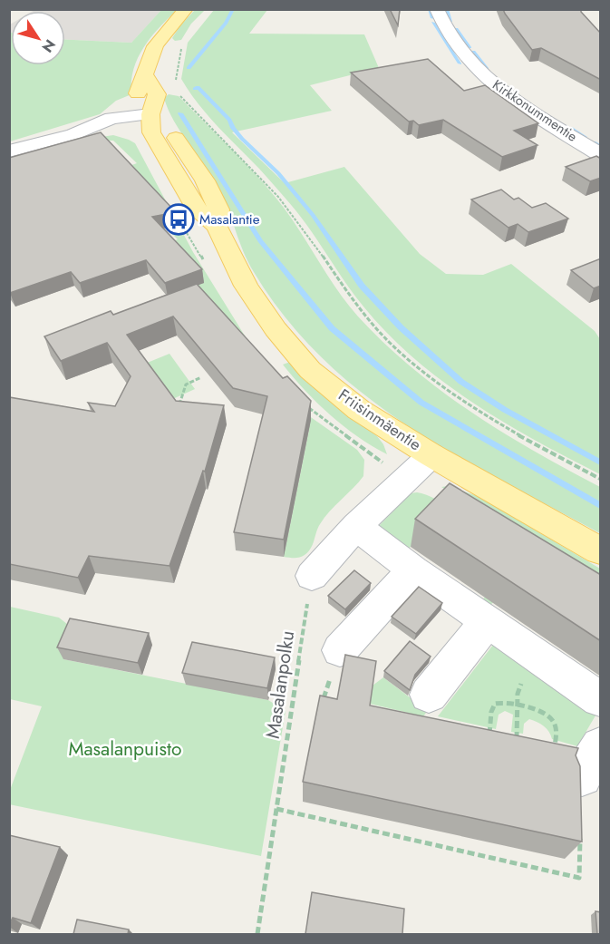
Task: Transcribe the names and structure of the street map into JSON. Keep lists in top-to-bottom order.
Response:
{
  "streets": {
    "main road": ["Friisinmäentie"],
    "street": ["Kirkkonummentie"],
    "path": ["Masalanpolku"]
  },
  "parks": ["Masalanpuisto"],
  "places": {
    "bus stop": ["Masalantie"]
  },
  "north": "bottom right"
}
